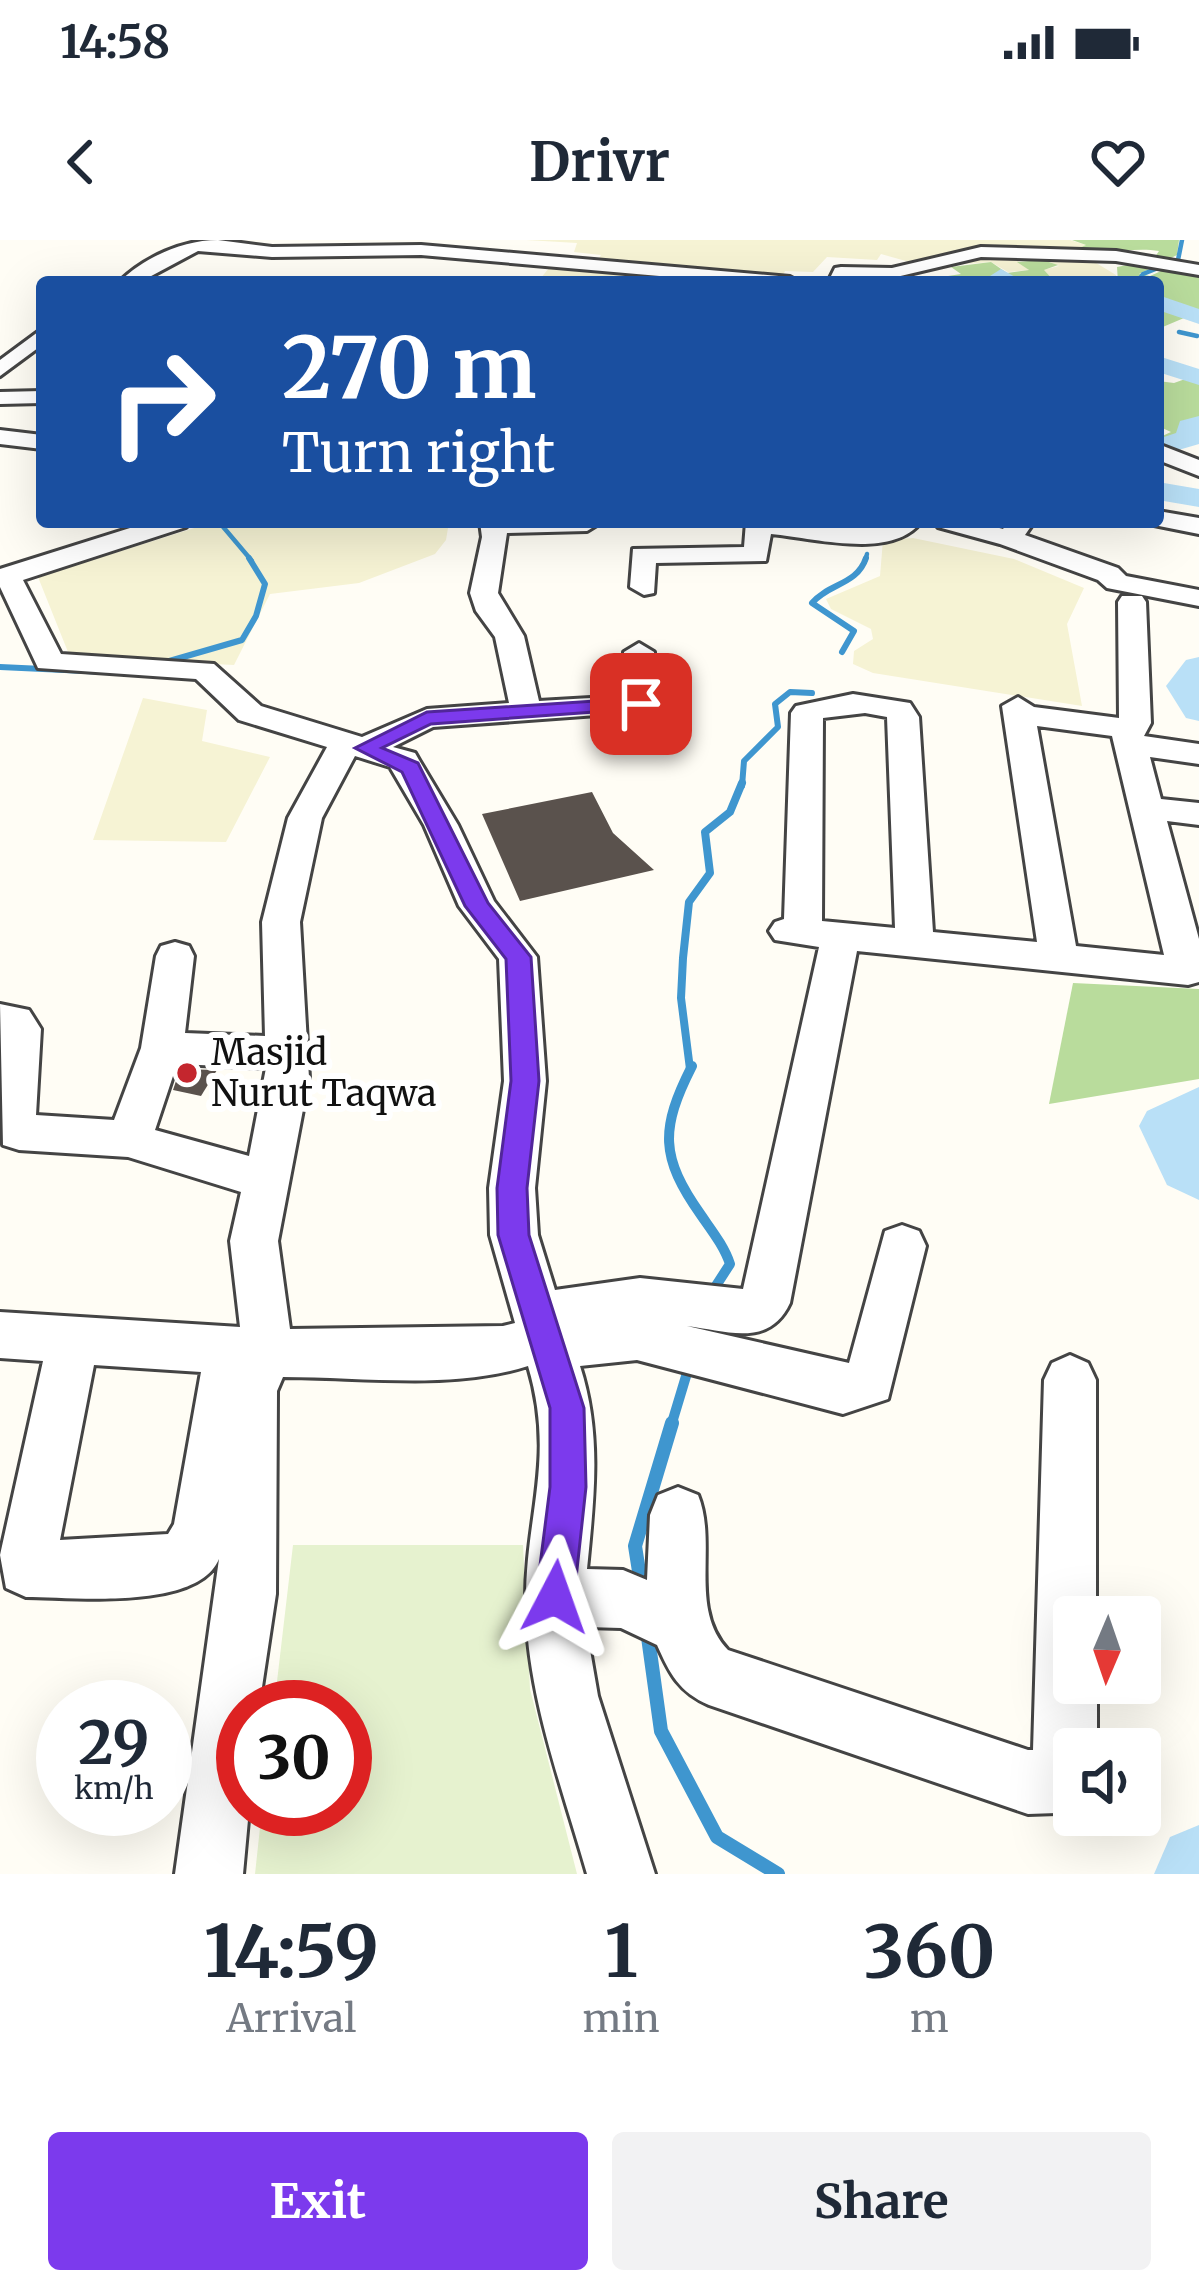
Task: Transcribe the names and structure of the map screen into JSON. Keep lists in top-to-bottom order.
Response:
{
  "places": ["Masjid Nurut Taqwa"],
  "north": "bottom",
  "page": {
    "status": "14:58",
    "header": "Drivr",
    "turn": ["270 m", "Turn right"],
    "speed": "29 km/h",
    "limit": "30",
    "eta": [
      "14:59",
      "Arrival",
      "1",
      "min",
      "360",
      "m"
    ],
    "buttons": ["Exit", "Share"]
  }
}
